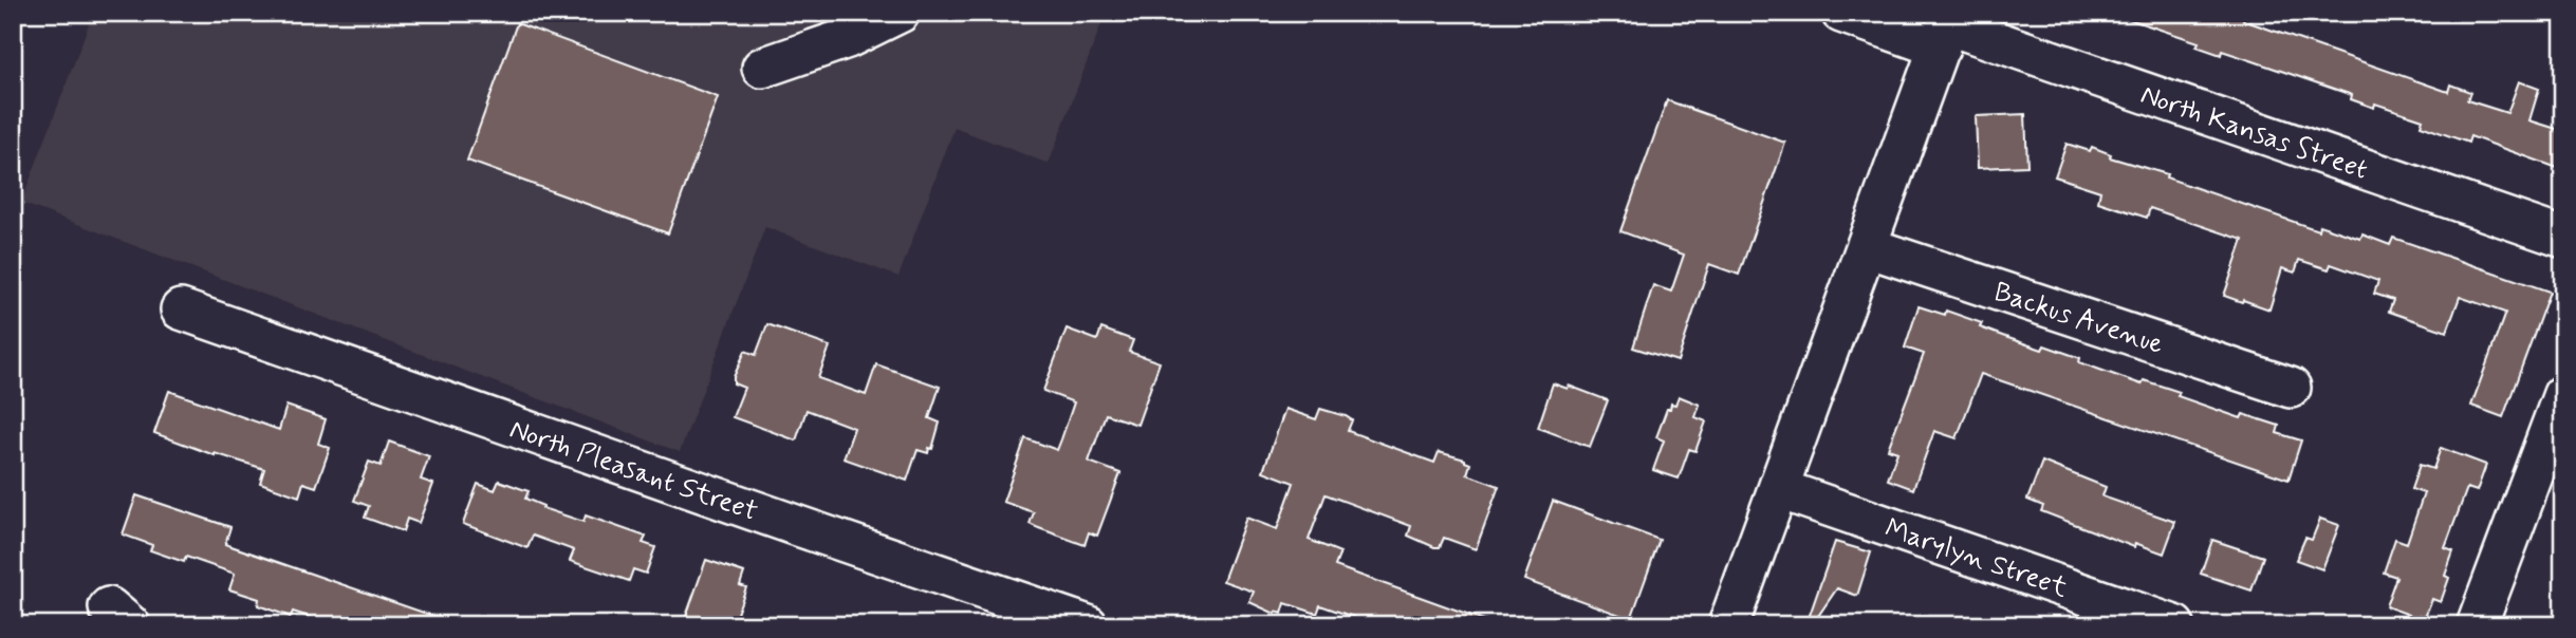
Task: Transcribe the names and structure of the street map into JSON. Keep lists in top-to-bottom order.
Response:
{
  "streets": {
    "street": [
      "North Kansas Street",
      "Backus Avenue",
      "North Pleasant Street",
      "Marylyn Street"
    ]
  }
}
